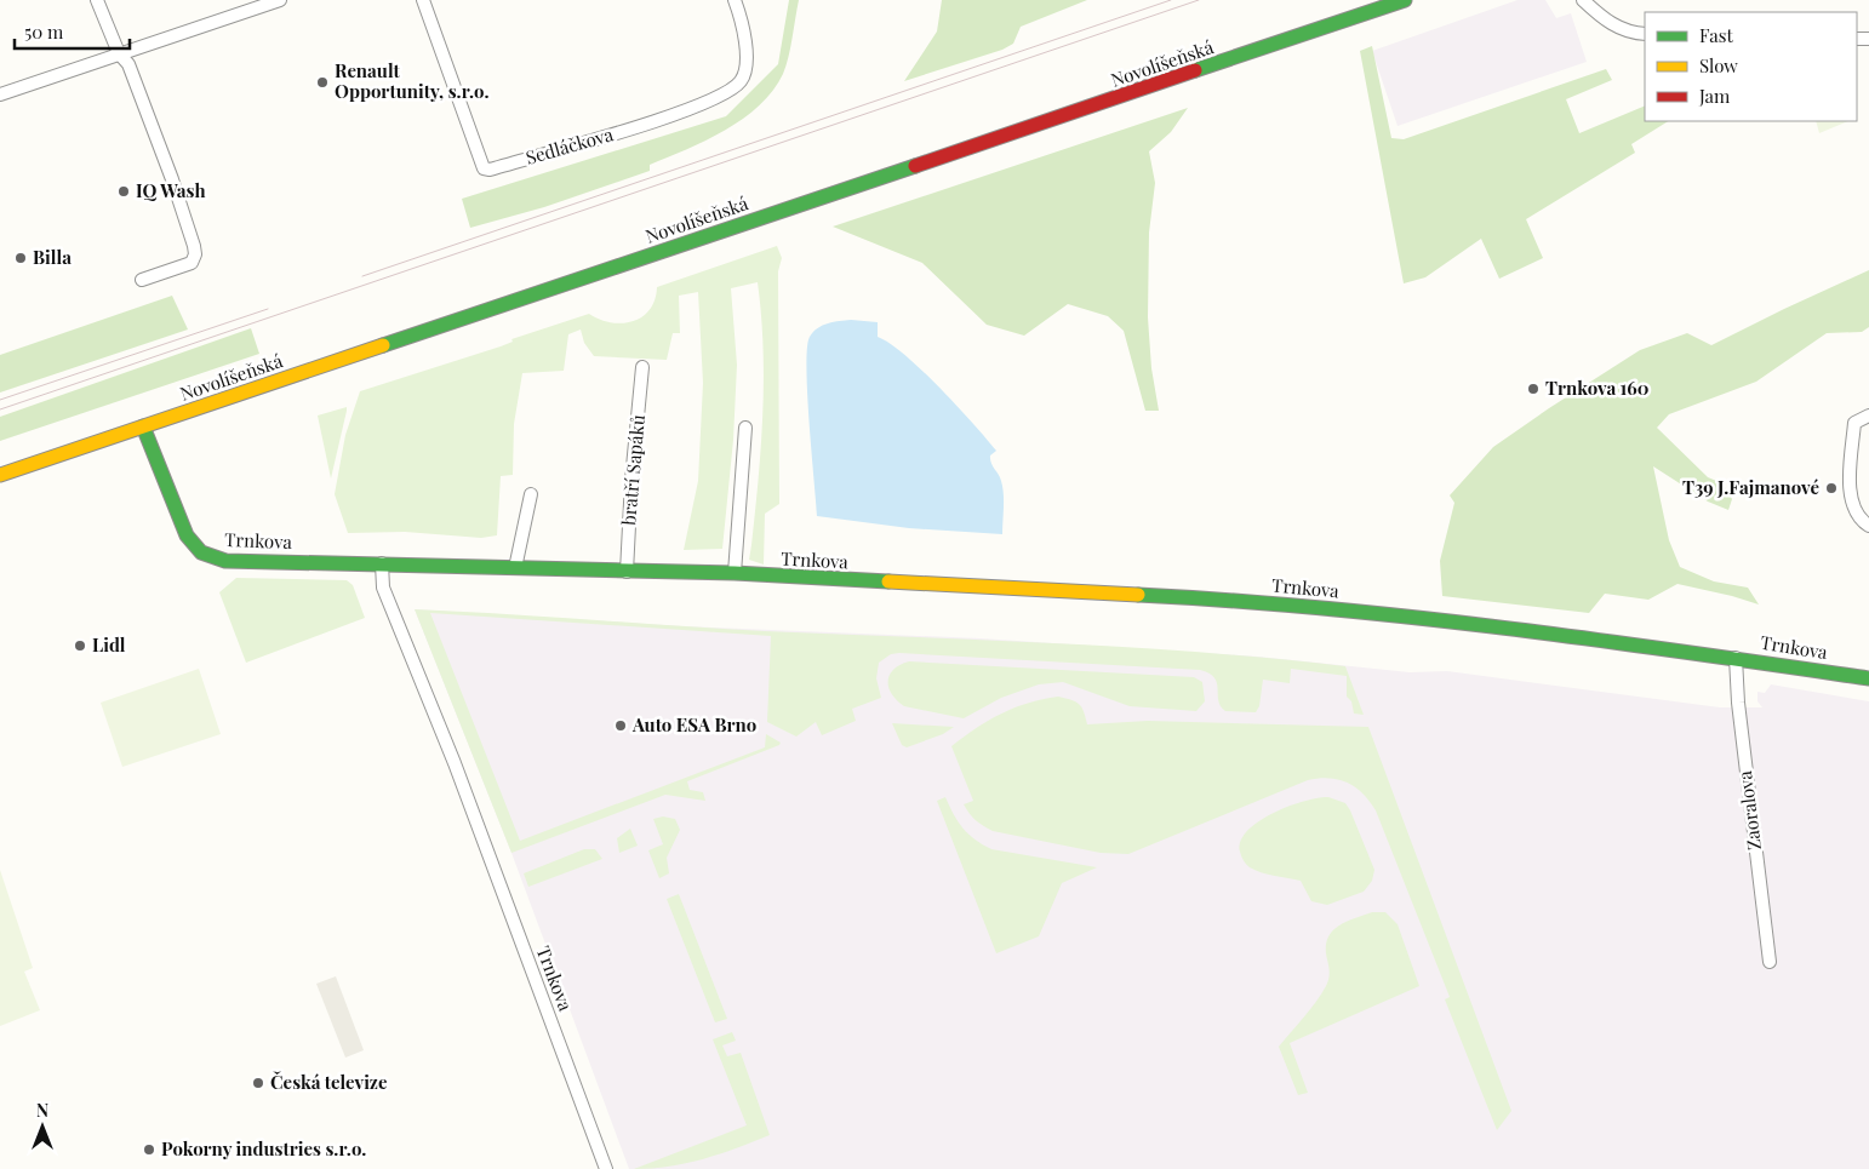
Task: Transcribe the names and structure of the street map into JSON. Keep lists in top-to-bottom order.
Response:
{
  "streets": {
    "street": [
      "Novolíšeňská",
      "Sedláčkova",
      "bratří Sapáků",
      "Trnkova",
      "Zaoralova"
    ]
  },
  "crossings": [
    ["Novolíšeňská", "Trnkova"],
    ["bratří Sapáků", "Trnkova"],
    ["Trnkova", "Zaoralova"]
  ],
  "places": [
    "Renault Opportunity, s.r.o.",
    "IQ Wash",
    "Billa",
    "Trnkova 160",
    "T39 J.Fajmanové",
    "Lidl",
    "Auto ESA Brno",
    "Česká televize",
    "Pokorny industries s.r.o."
  ],
  "legend": ["Fast", "Slow", "Jam"],
  "scale_bar": "50 m",
  "north": "top"
}
